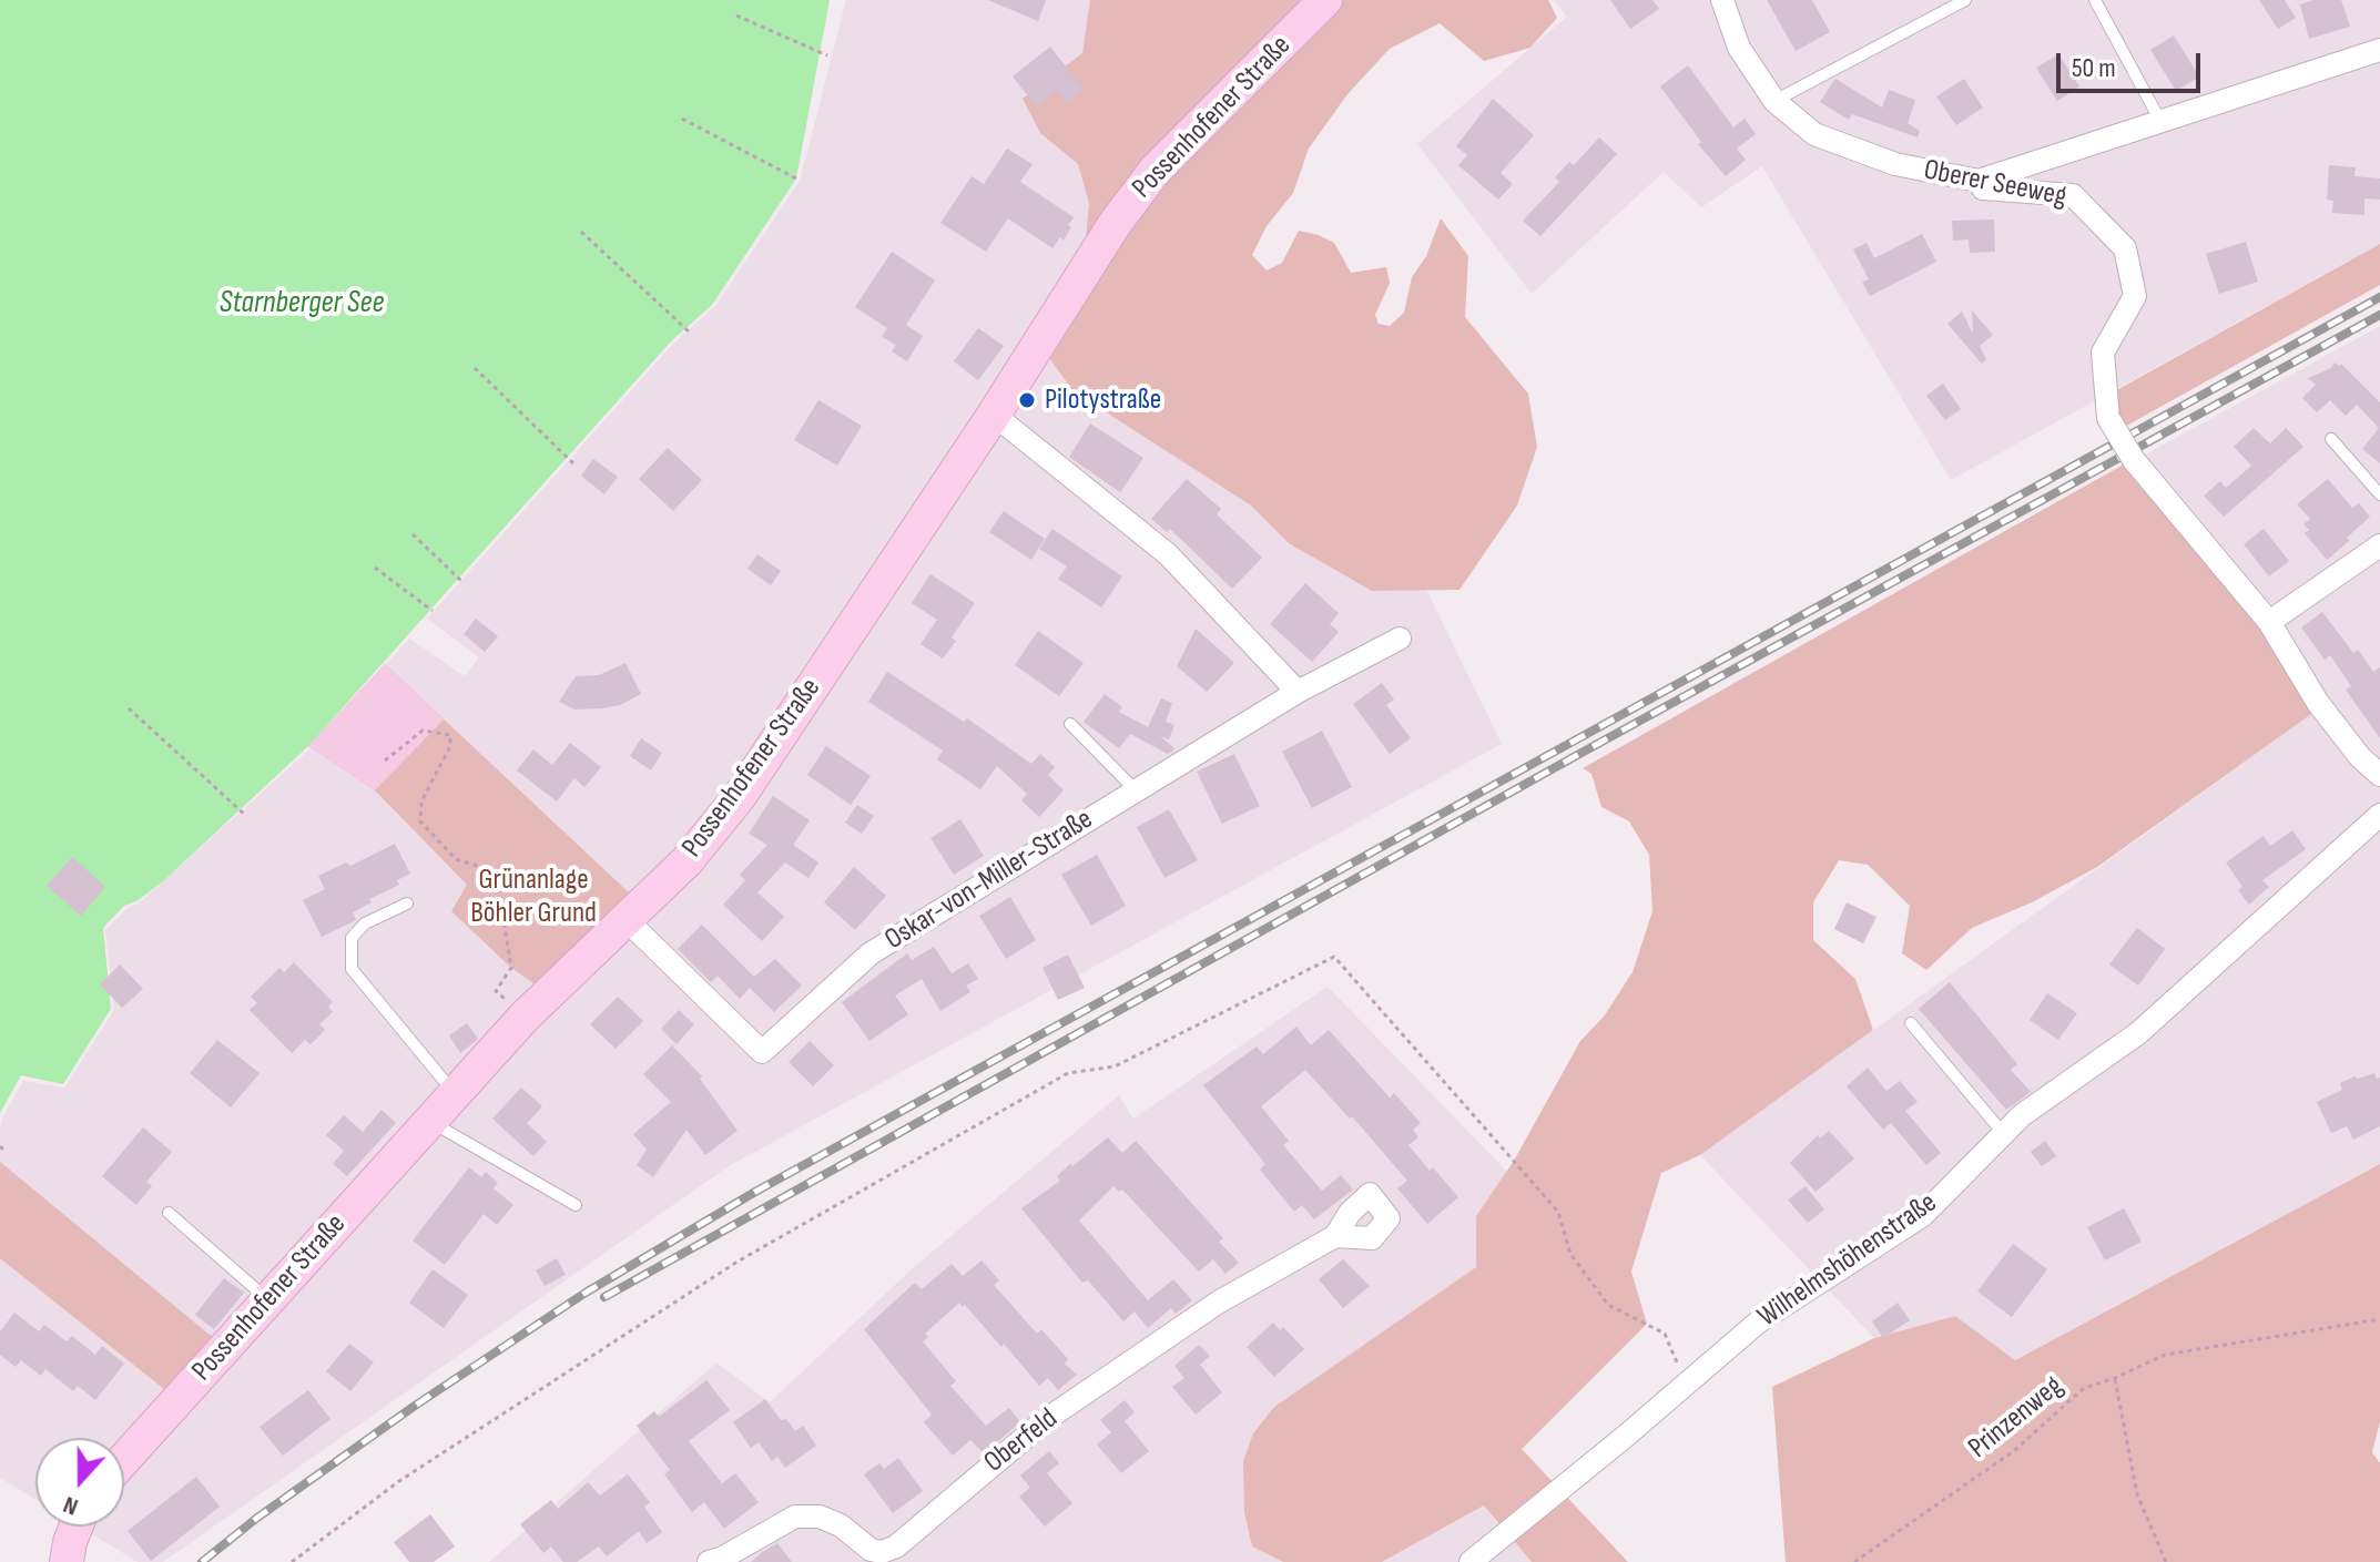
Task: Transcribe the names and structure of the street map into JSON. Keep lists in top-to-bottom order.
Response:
{
  "streets": {
    "main road": ["Possenhofener Straße"],
    "street": [
      "Oberer Seeweg",
      "Oskar-von-Miller-Straße",
      "Wilhelmshöhenstraße",
      "Oberfeld"
    ],
    "path": ["Prinzenweg"]
  },
  "crossings": [
    ["Possenhofener Straße", "Oskar-von-Miller-Straße"]
  ],
  "water": ["Starnberger See"],
  "parks": ["Grünanlage Böhler Grund"],
  "places": ["Pilotystraße"],
  "scale_bar": "50 m",
  "north": "bottom"
}
